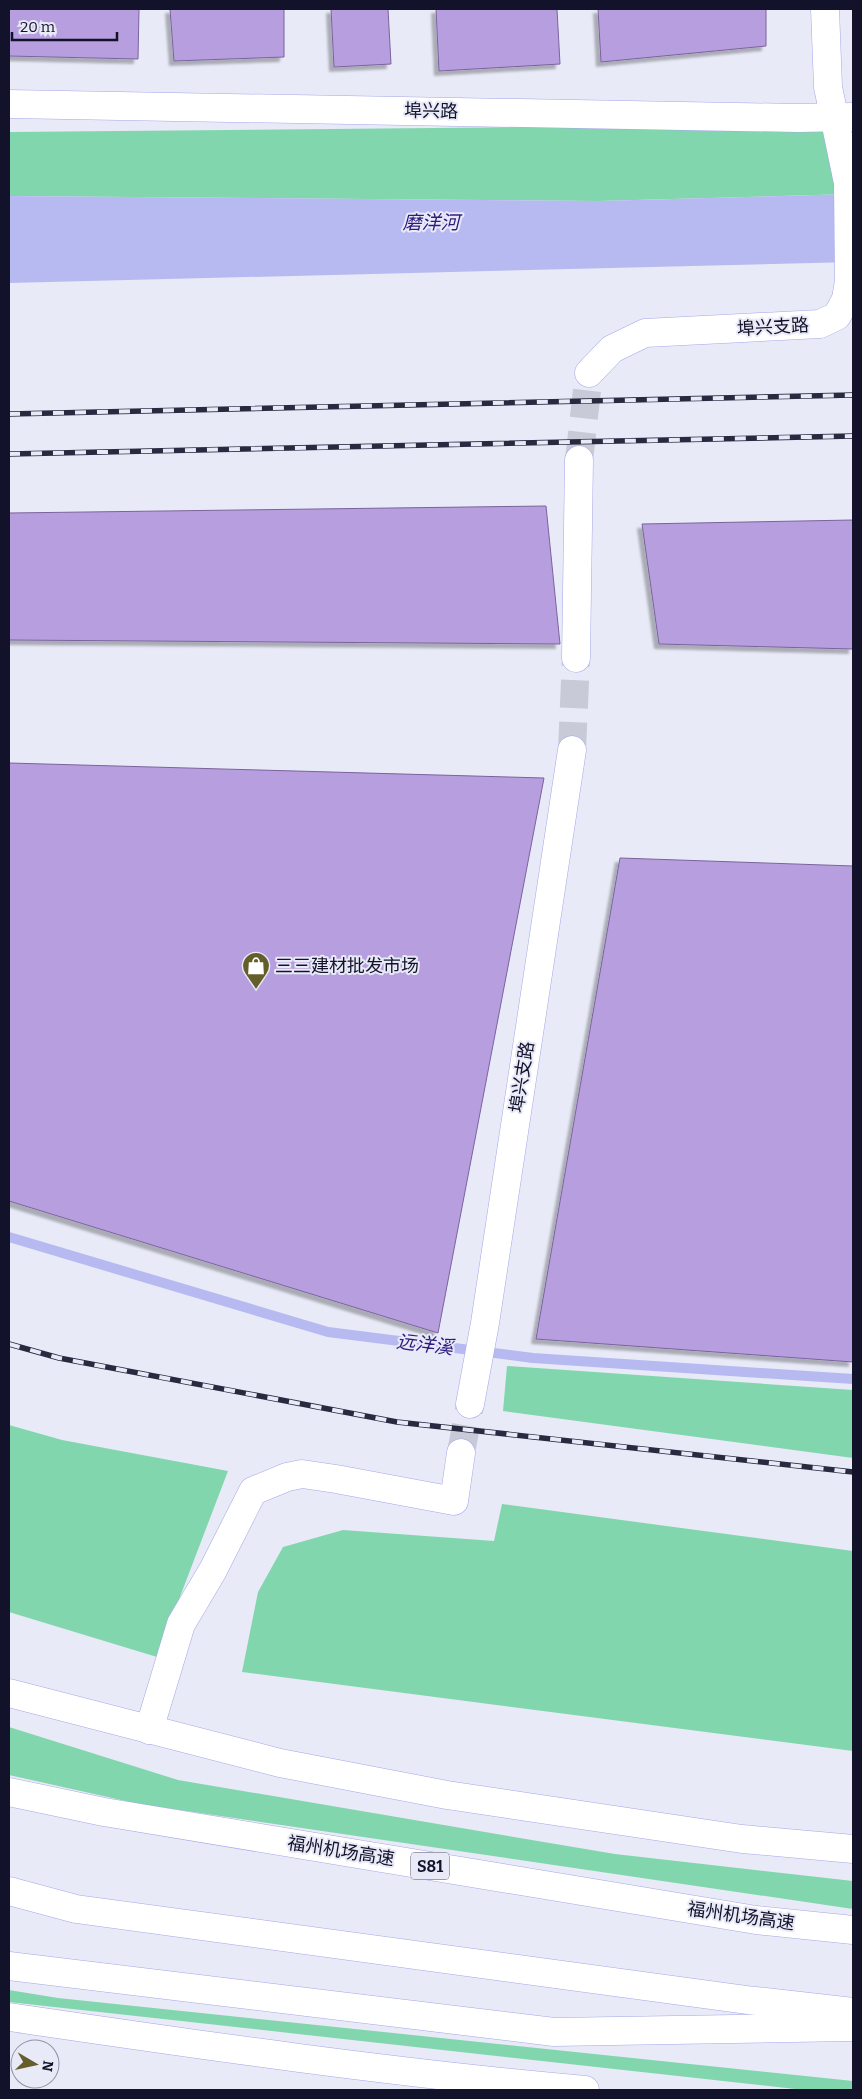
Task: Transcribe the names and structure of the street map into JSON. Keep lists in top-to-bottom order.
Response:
{
  "streets": {
    "main road": [
      "埠兴路",
      "埠兴支路",
      "福州机场高速",
      "S81"
    ]
  },
  "crossings": [
    ["埠兴路", "埠兴支路"]
  ],
  "water": ["磨洋河", "远洋溪"],
  "places": {
    "shop": ["三三建材批发市场"]
  },
  "scale_bar": "20 m",
  "north": "right"
}
